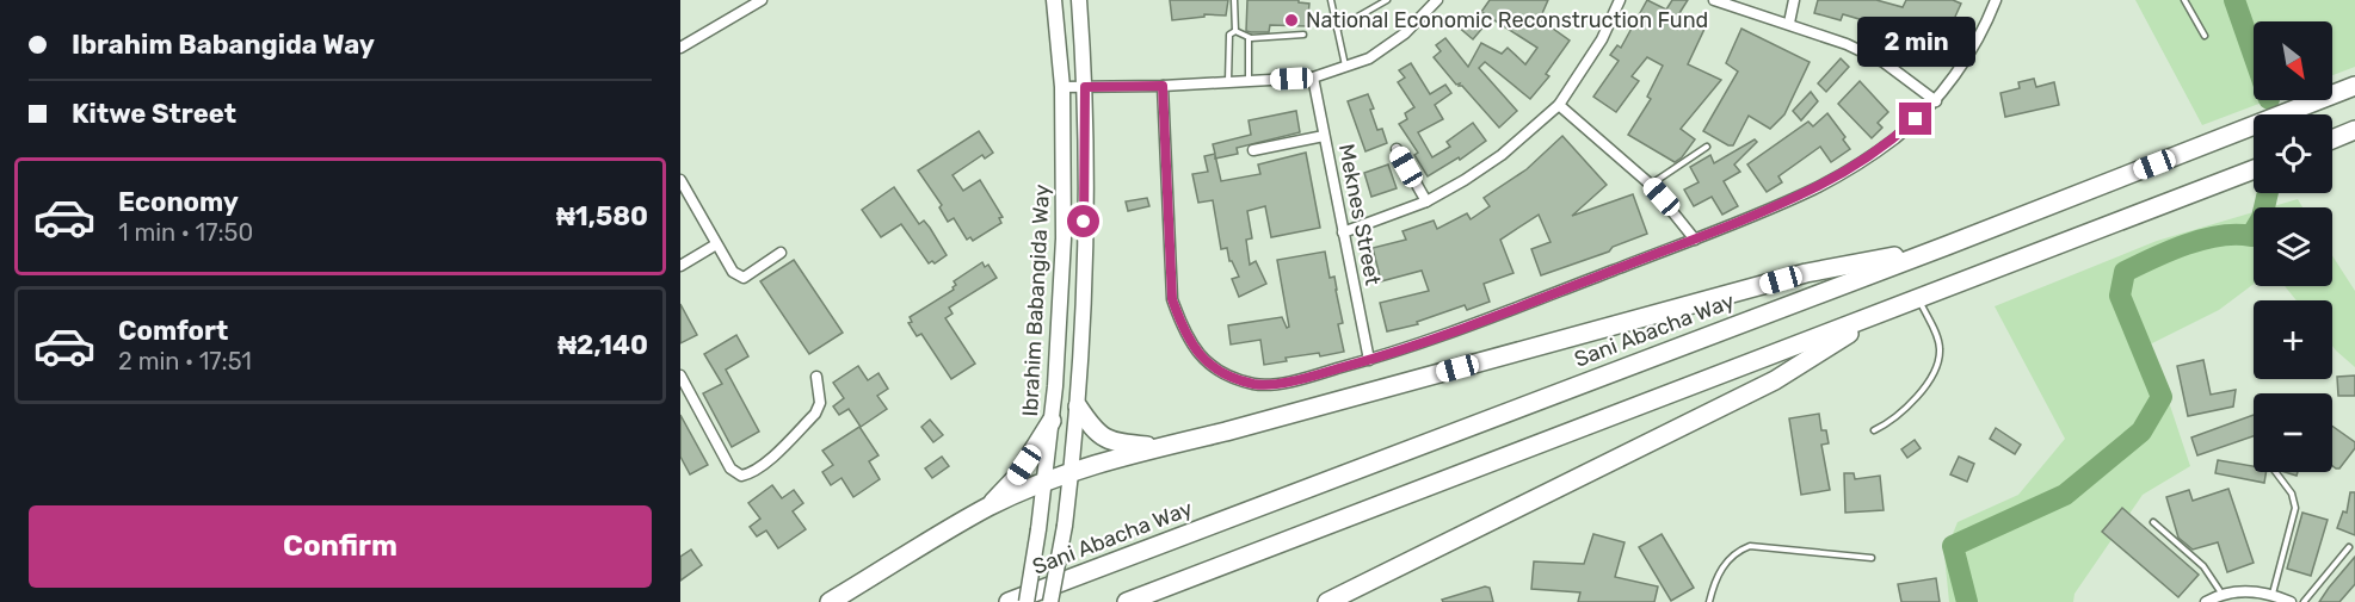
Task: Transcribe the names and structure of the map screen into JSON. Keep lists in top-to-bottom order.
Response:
{
  "streets": {
    "highway": ["Sani Abacha Way"],
    "main road": ["Ibrahim Babangida Way"],
    "street": ["Meknes Street"]
  },
  "places": ["National Economic Reconstruction Fund"],
  "north": "bottom right",
  "page": {
    "banner": ["Ibrahim Babangida Way", "Kitwe Street"],
    "bubble": "2 min",
    "map_buttons": ["+", "−"],
    "list": [
      {
        "name": "Economy",
        "note": "1 min · 17:50",
        "value": "₦1,580"
      },
      {
        "name": "Comfort",
        "note": "2 min · 17:51",
        "value": "₦2,140"
      }
    ],
    "buttons": "Confirm"
  }
}
